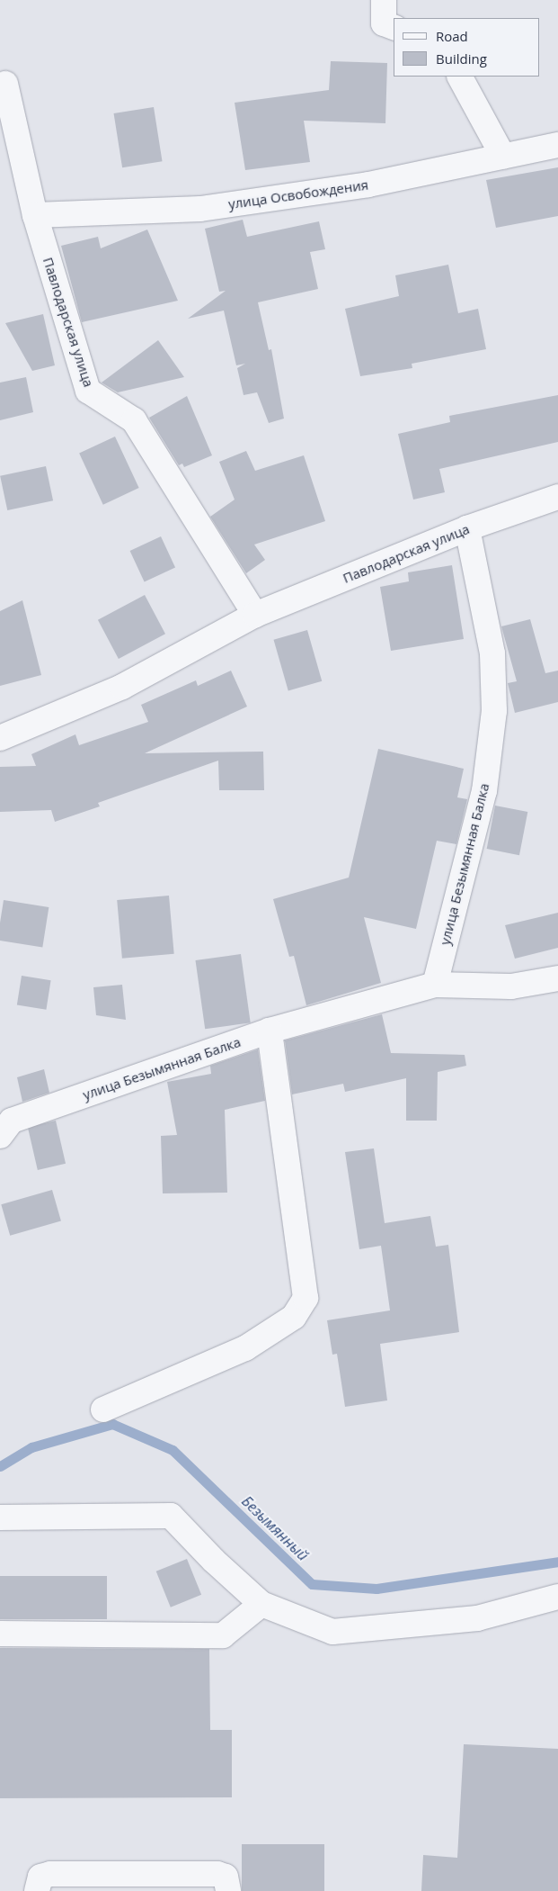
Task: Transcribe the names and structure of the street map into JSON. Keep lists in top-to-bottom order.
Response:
{
  "streets": {
    "street": ["улица Освобождения", "Павлодарская улица", "улица Безымянная Балка"]
  },
  "crossings": [
    ["улица Освобождения", "Павлодарская улица"],
    ["Павлодарская улица", "улица Безымянная Балка"]
  ],
  "water": ["Безымянный"],
  "legend": ["Road", "Building"]
}
